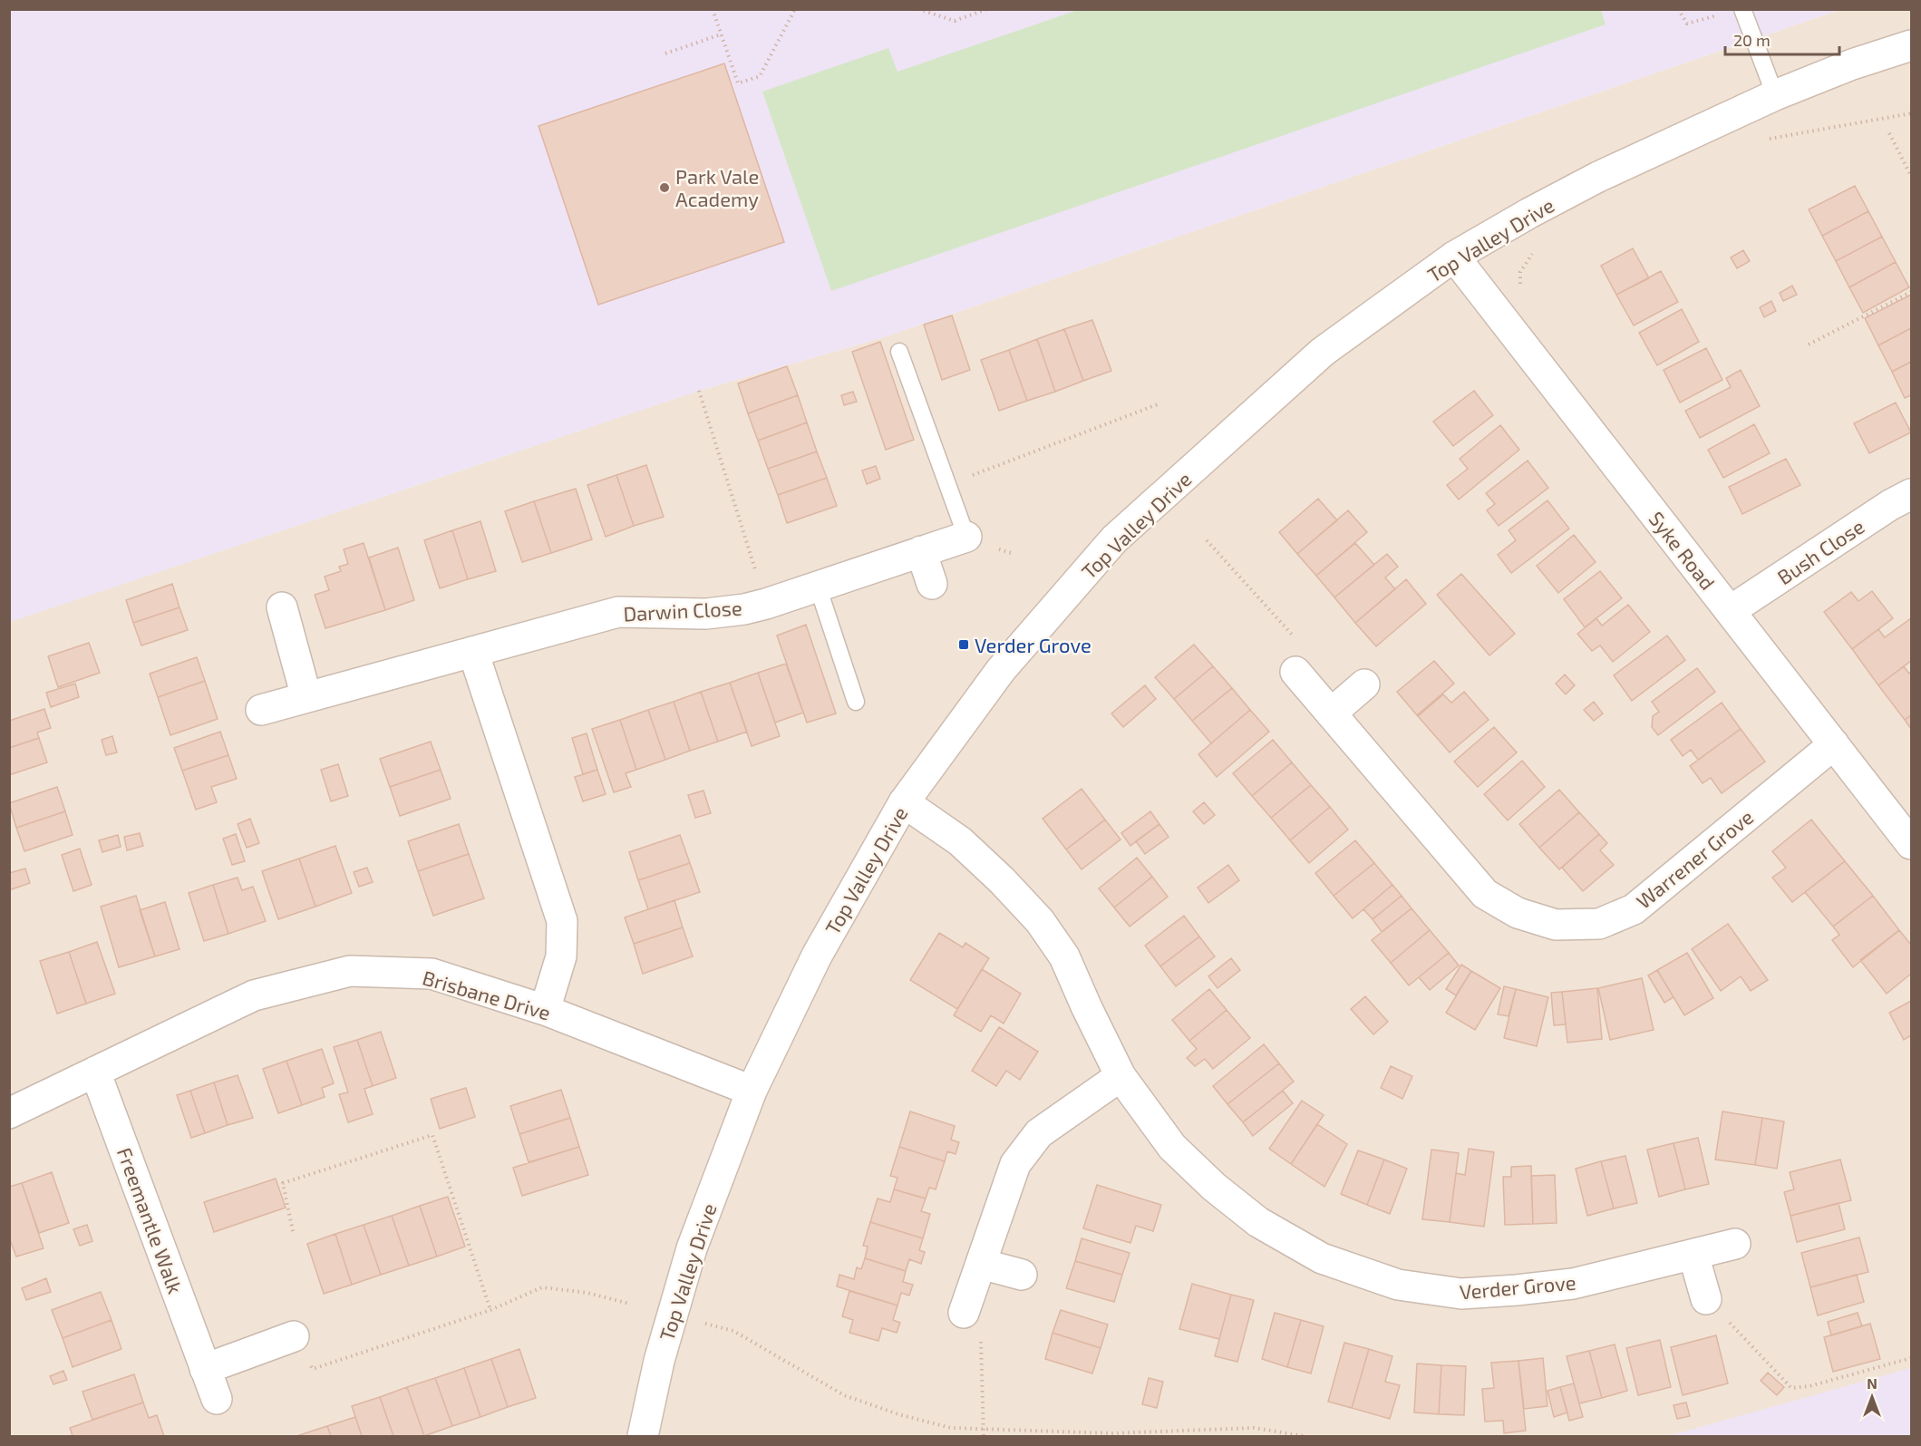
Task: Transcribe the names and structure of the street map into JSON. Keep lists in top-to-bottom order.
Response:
{
  "streets": {
    "street": [
      "Top Valley Drive",
      "Syke Road",
      "Bush Close",
      "Darwin Close",
      "Warrener Grove",
      "Brisbane Drive",
      "Freemantle Walk",
      "Verder Grove"
    ]
  },
  "crossings": [
    ["Top Valley Drive", "Syke Road"],
    ["Top Valley Drive", "Brisbane Drive"],
    ["Top Valley Drive", "Verder Grove"],
    ["Syke Road", "Bush Close"],
    ["Syke Road", "Warrener Grove"],
    ["Brisbane Drive", "Freemantle Walk"]
  ],
  "places": {
    "other": ["Park Vale Academy"],
    "transit": ["Verder Grove"]
  },
  "scale_bar": "20 m",
  "north": "top"
}
